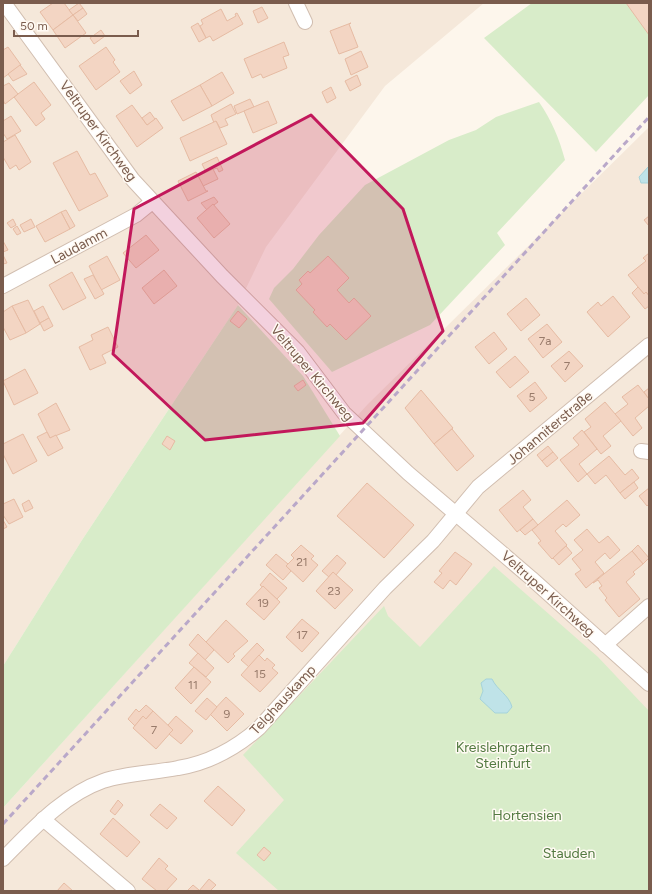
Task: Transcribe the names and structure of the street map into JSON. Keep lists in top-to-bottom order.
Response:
{
  "streets": {
    "street": [
      "Veltruper Kirchweg",
      "Laudamm",
      "Johanniterstraße",
      "Telghauskamp"
    ]
  },
  "crossings": [
    ["Veltruper Kirchweg", "Laudamm"],
    ["Veltruper Kirchweg", "Johanniterstraße"],
    ["Veltruper Kirchweg", "Telghauskamp"],
    ["Johanniterstraße", "Telghauskamp"]
  ],
  "parks": ["Kreislehrgarten Steinfurt", "Hortensien", "Stauden"],
  "house_numbers": [
    "7a",
    "7",
    "5",
    "21",
    "23",
    "19",
    "17",
    "15",
    "11",
    "9",
    "7"
  ],
  "scale_bar": "50 m"
}
